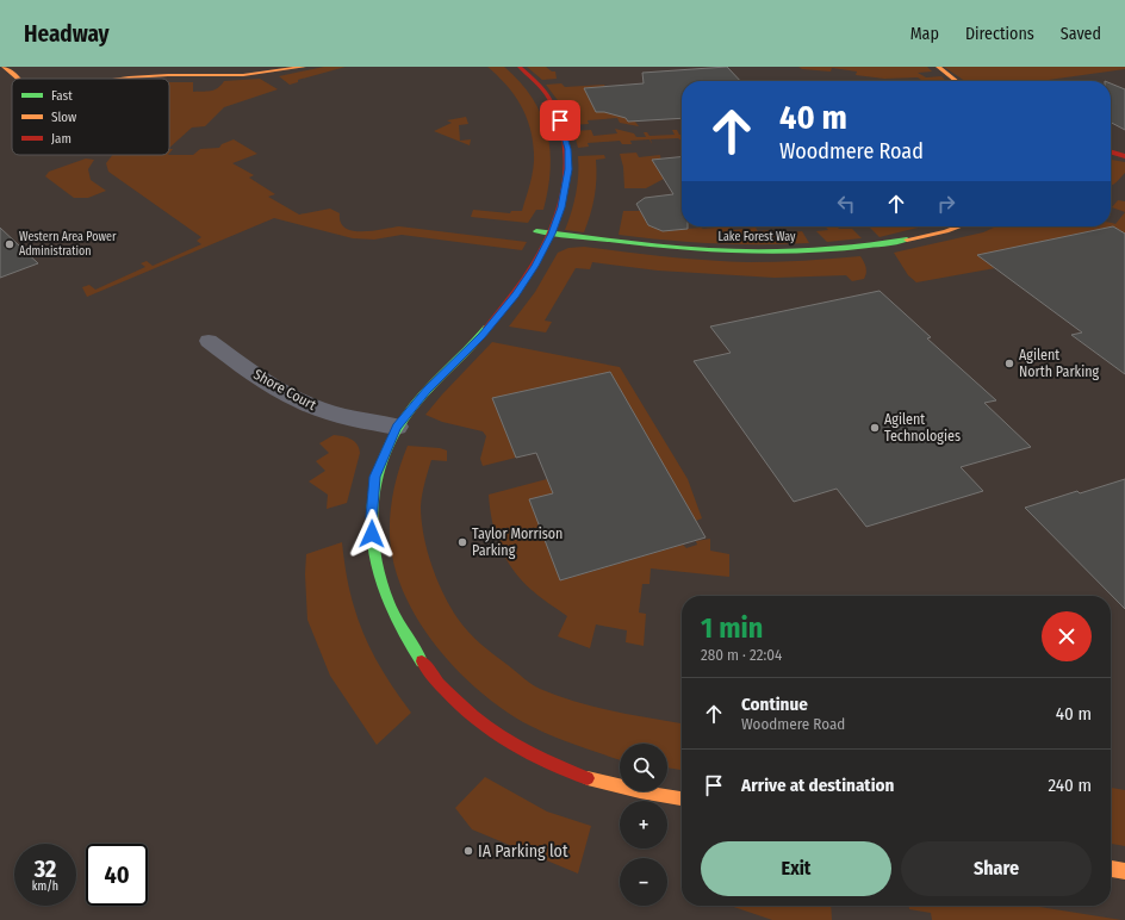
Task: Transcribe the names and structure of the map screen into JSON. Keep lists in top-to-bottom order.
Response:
{
  "streets": {
    "street": ["Lake Forest Way", "Shore Court"]
  },
  "places": [
    "Western Area Power Administration",
    "Agilent North Parking",
    "Agilent Technologies",
    "Taylor Morrison Parking",
    "IA Parking lot"
  ],
  "legend": ["Fast", "Slow", "Jam"],
  "page": {
    "header": "Headway",
    "nav": ["Map", "Directions", "Saved"],
    "turn": ["40 m", "Woodmere Road"],
    "heading": ["1 min", "280 m · 22:04"],
    "list": [
      {
        "name": "Continue",
        "note": "Woodmere Road",
        "value": "40 m"
      },
      {
        "name": "Arrive at destination",
        "value": "240 m"
      }
    ],
    "map_buttons": ["+", "−"],
    "buttons": ["Exit", "Share"],
    "speed": "32 km/h",
    "limit": "40"
  }
}
